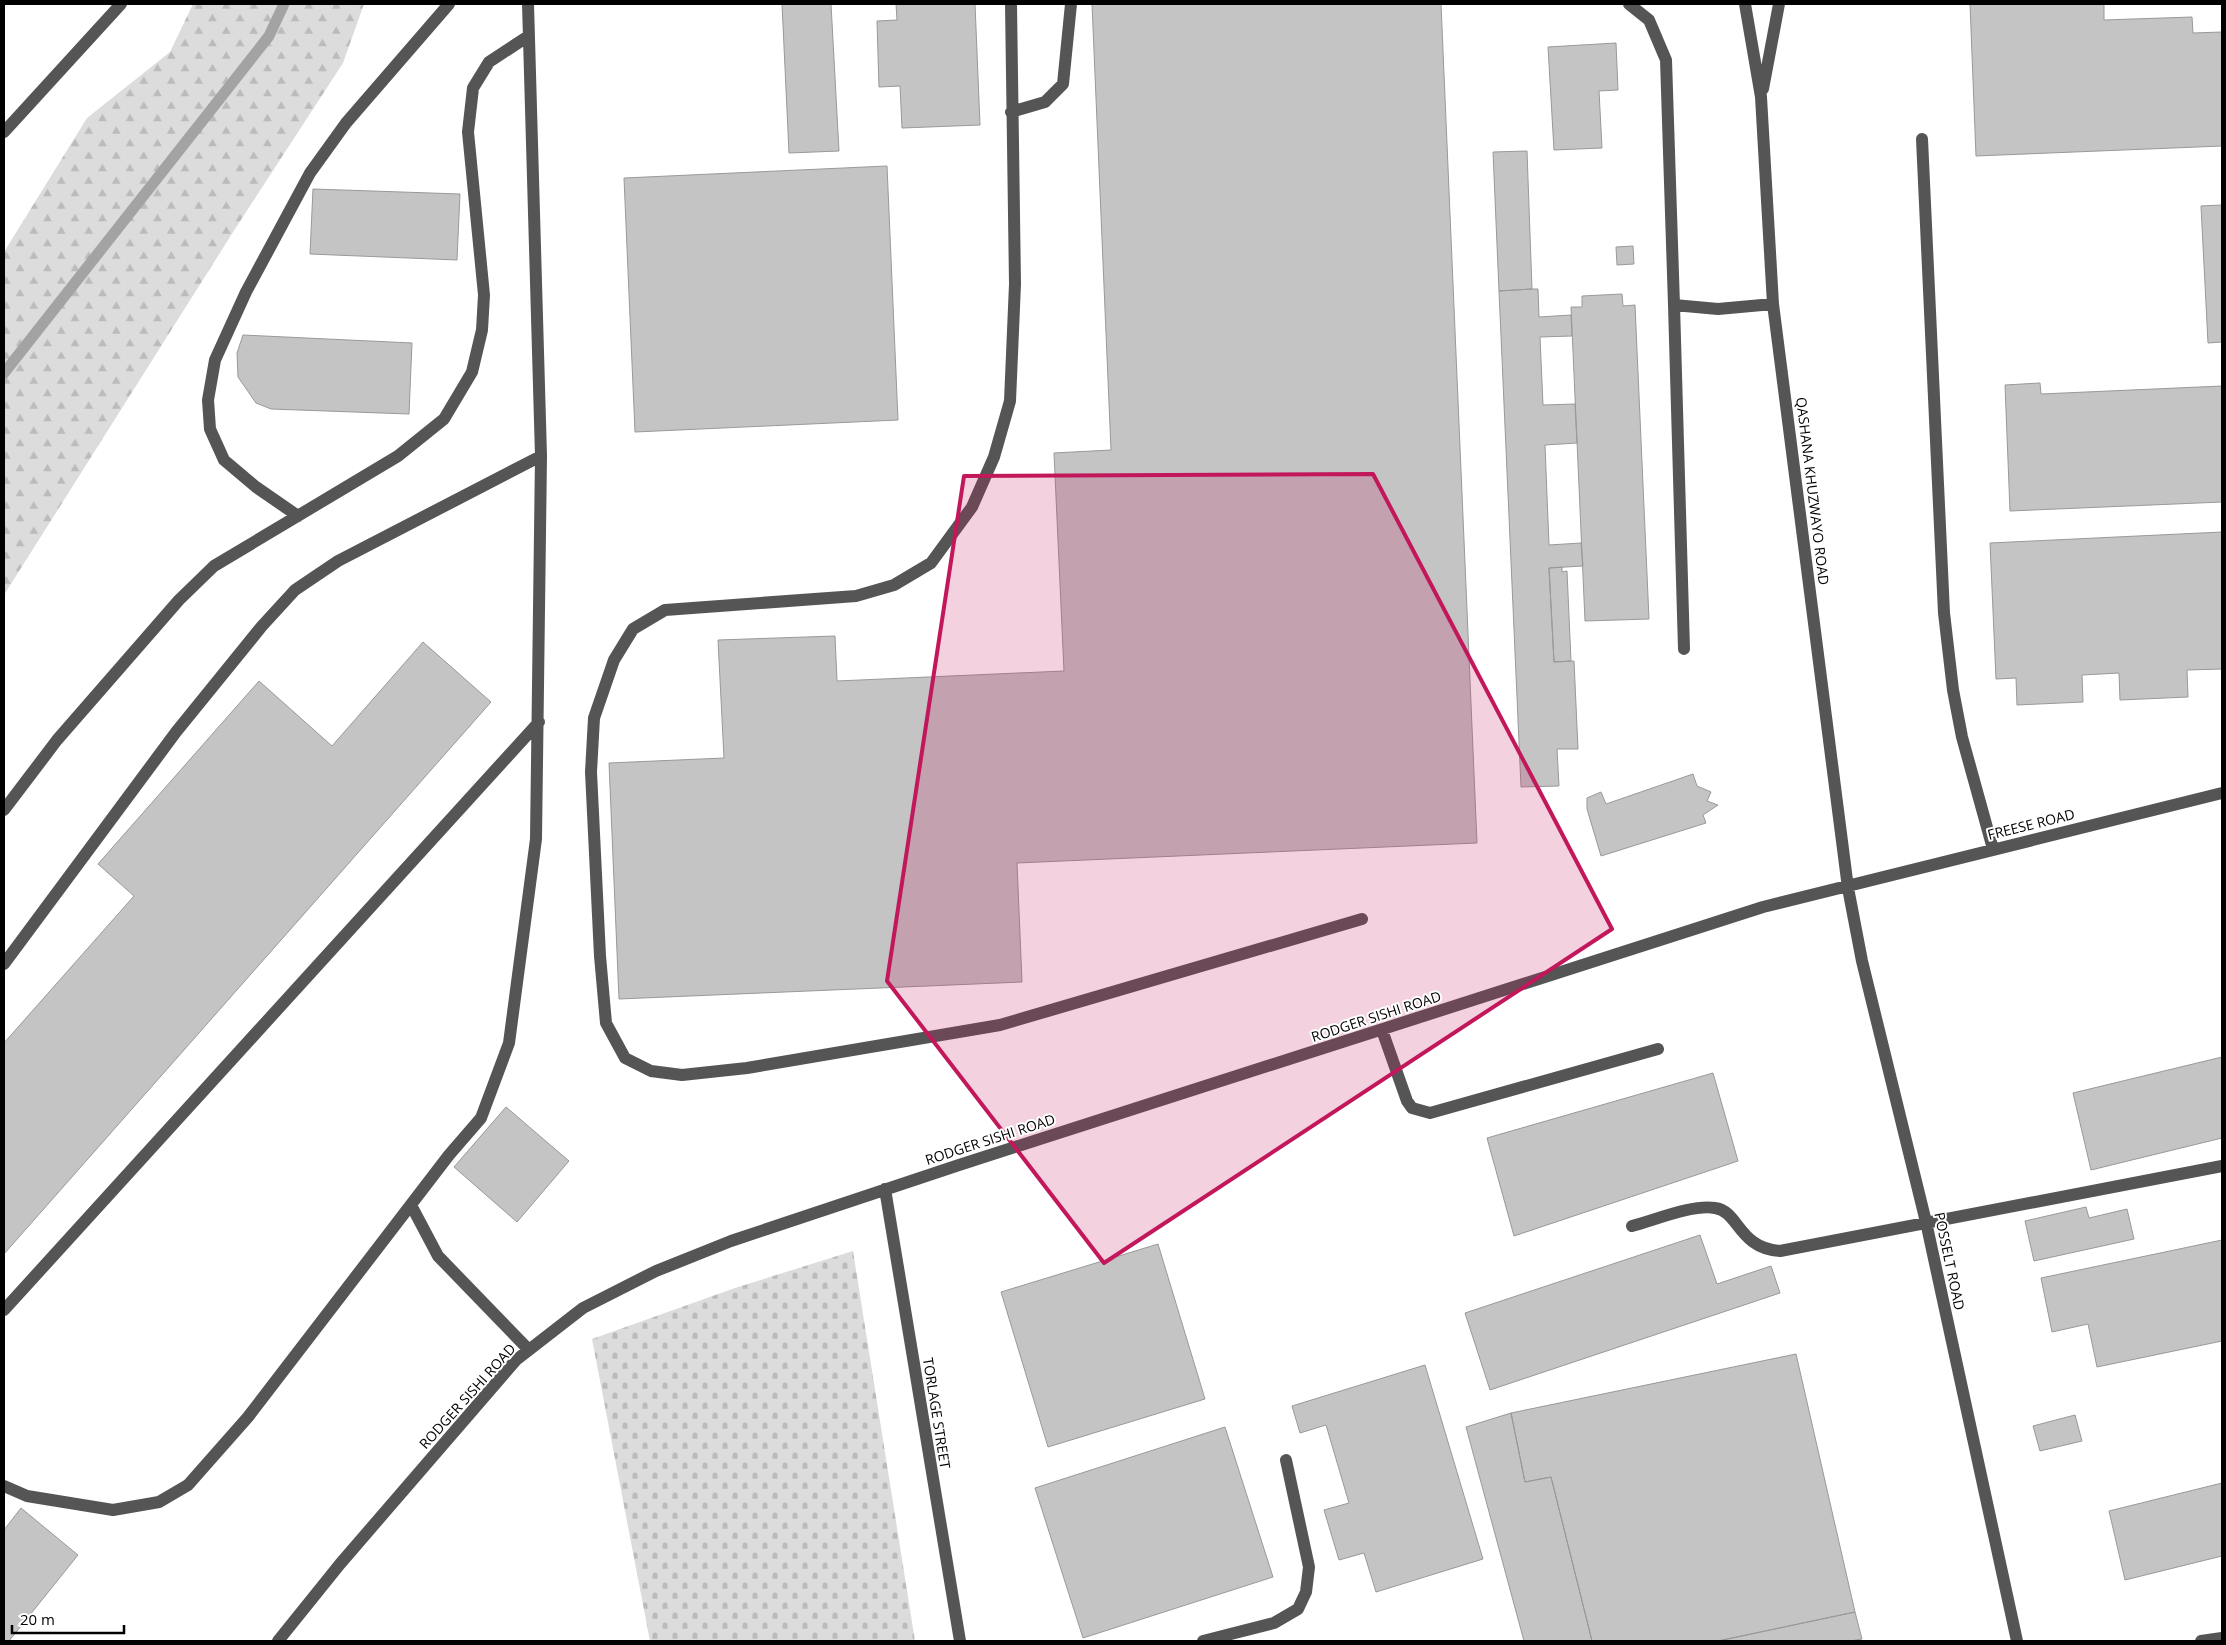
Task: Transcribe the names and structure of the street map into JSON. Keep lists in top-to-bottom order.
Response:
{
  "streets": {
    "street": [
      "QASHANA KHUZWAYO ROAD",
      "FREESE ROAD",
      "RODGER SISHI ROAD",
      "POSSELT ROAD",
      "TORLAGE STREET"
    ]
  },
  "crossings": [
    ["QASHANA KHUZWAYO ROAD", "FREESE ROAD"],
    ["QASHANA KHUZWAYO ROAD", "RODGER SISHI ROAD"],
    ["QASHANA KHUZWAYO ROAD", "POSSELT ROAD"],
    ["FREESE ROAD", "RODGER SISHI ROAD"],
    ["FREESE ROAD", "POSSELT ROAD"],
    ["RODGER SISHI ROAD", "POSSELT ROAD"],
    ["RODGER SISHI ROAD", "TORLAGE STREET"]
  ],
  "scale_bar": "20 m"
}
